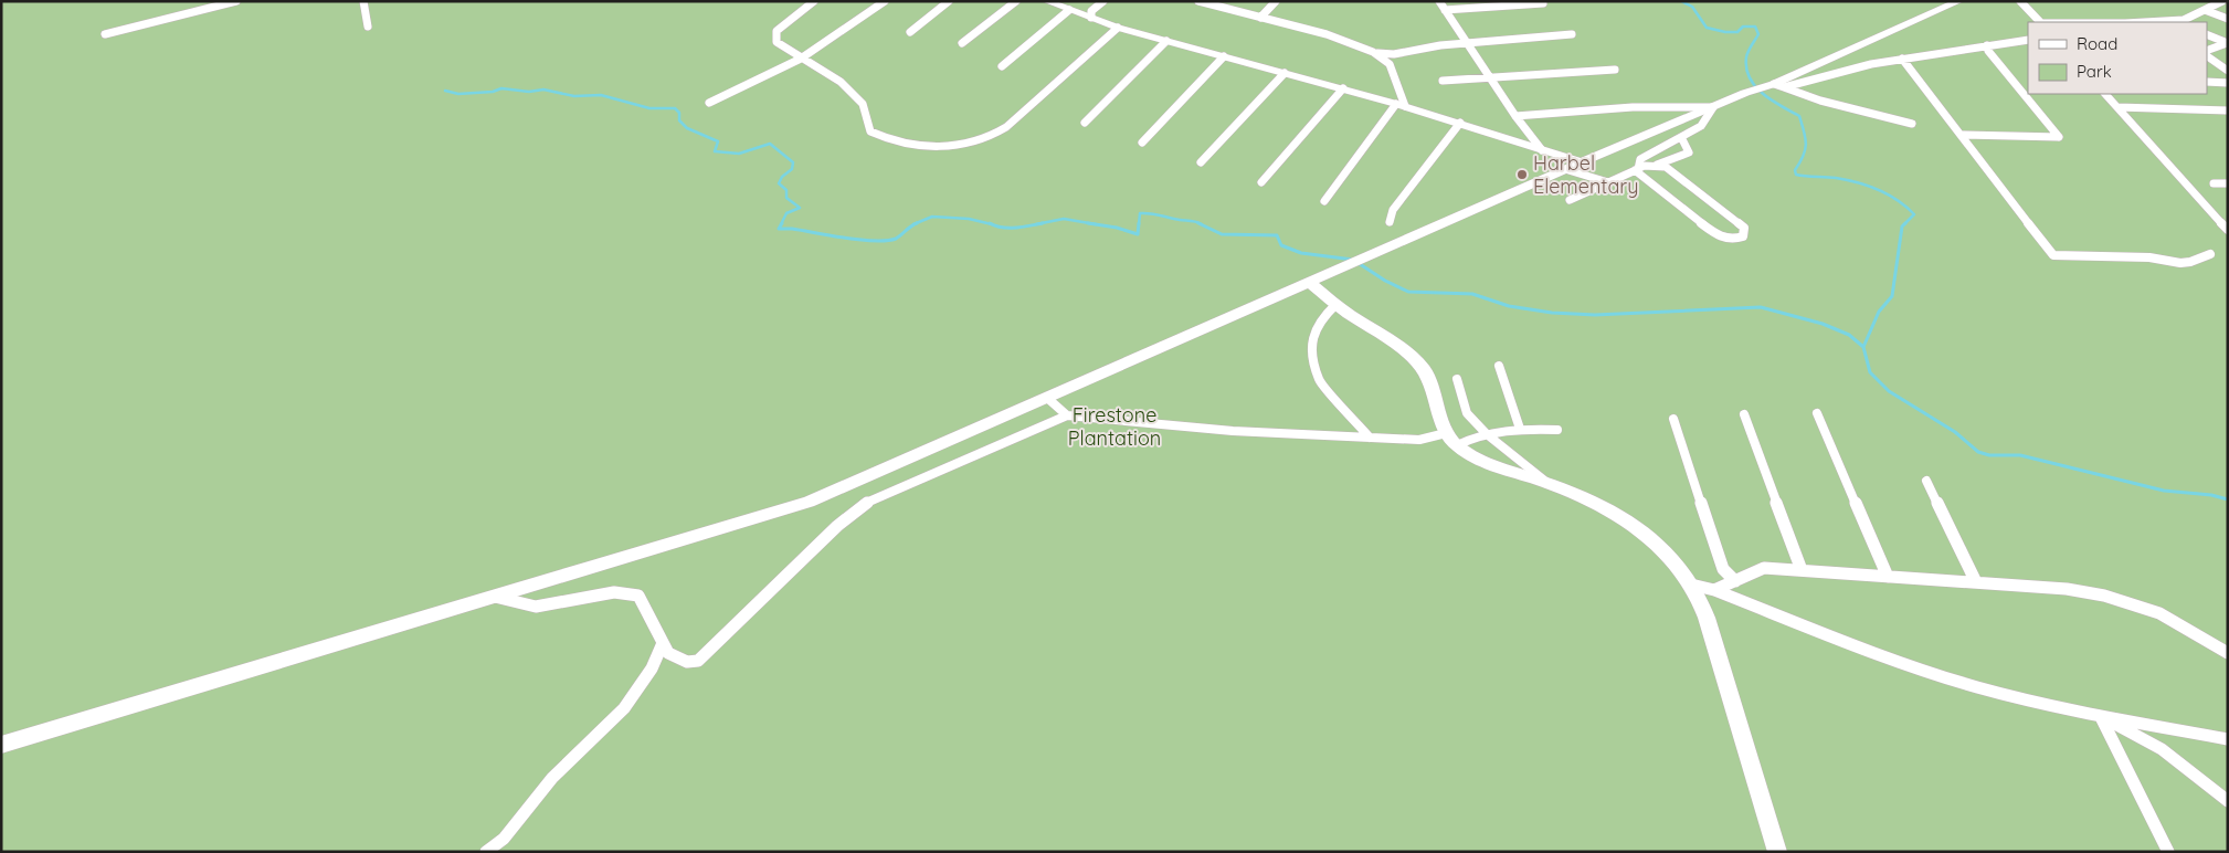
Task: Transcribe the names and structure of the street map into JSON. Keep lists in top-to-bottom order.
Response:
{
  "parks": ["Firestone Plantation"],
  "places": ["Harbel Elementary"],
  "legend": ["Road", "Park"]
}
